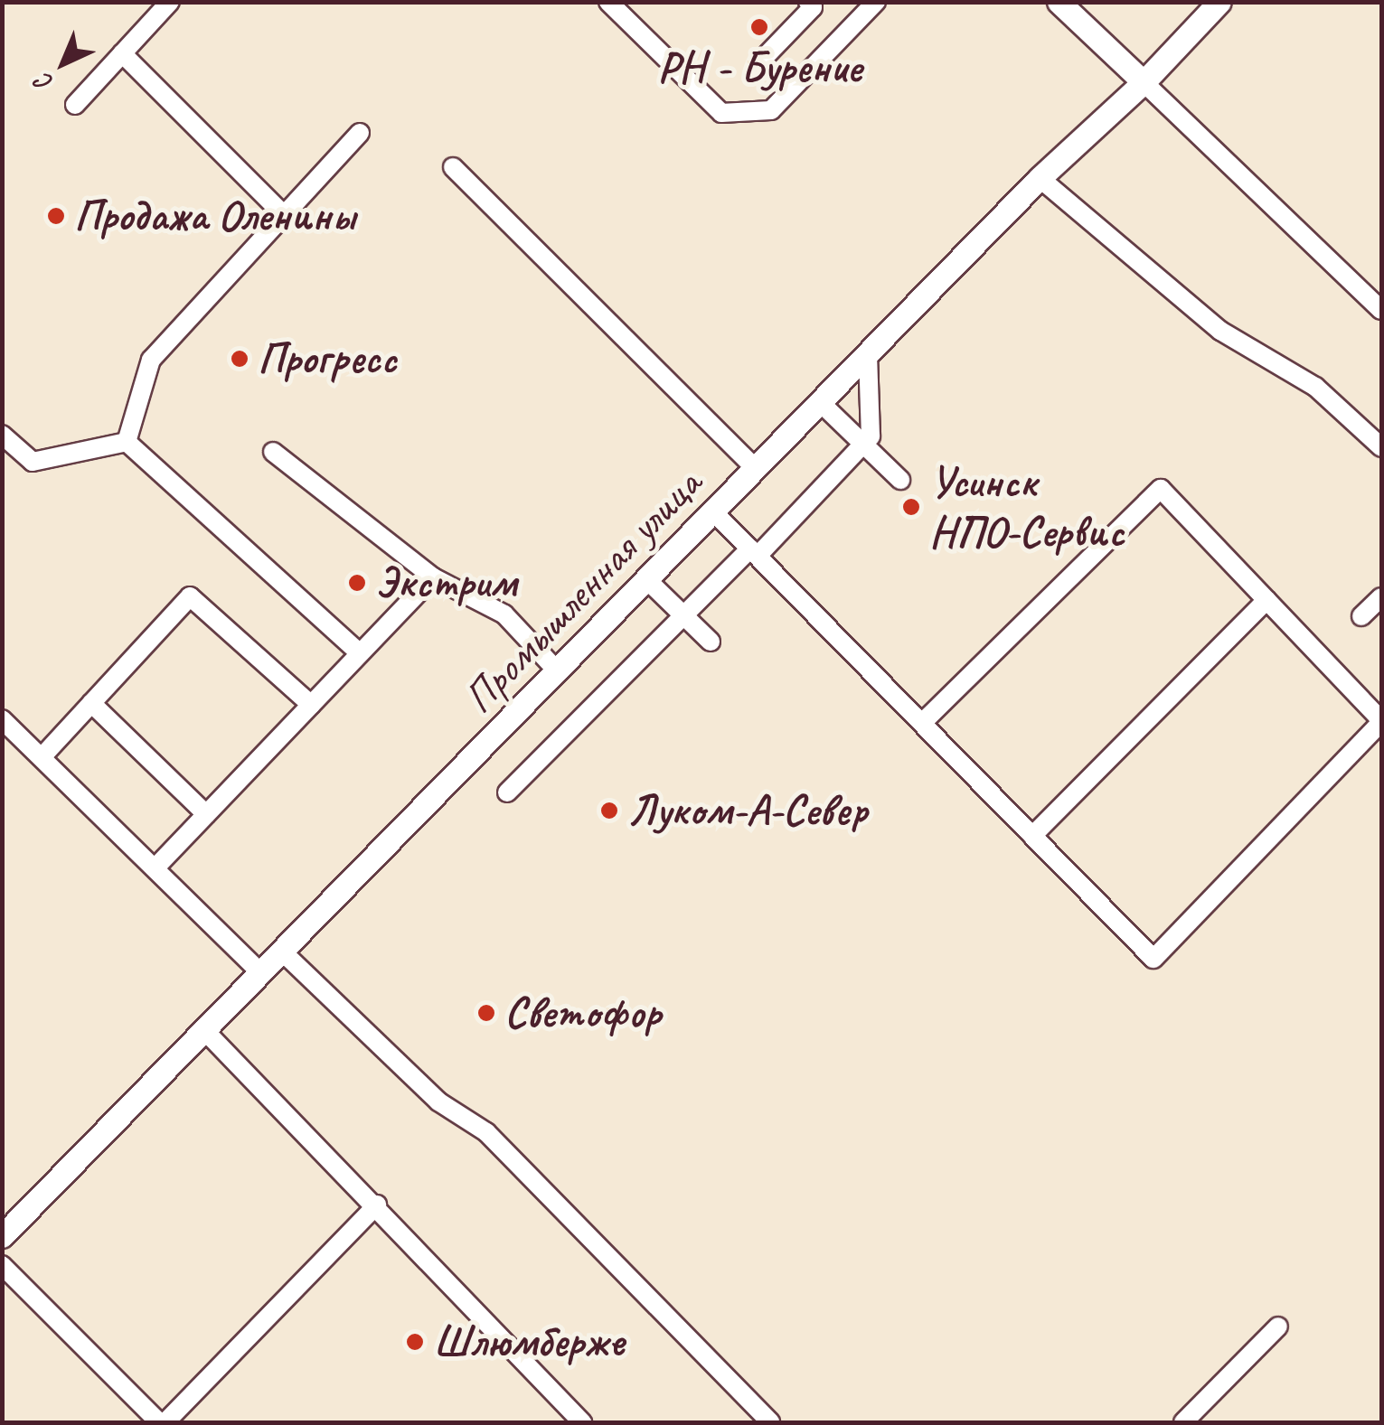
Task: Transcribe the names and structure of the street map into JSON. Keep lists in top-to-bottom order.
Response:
{
  "streets": {
    "main road": ["Промышленная улица"]
  },
  "places": [
    "РН - Бурение",
    "Продажа Оленины",
    "Прогресс",
    "Усинск НПО-Сервис",
    "Экстрим",
    "Луком-А-Север",
    "Светофор",
    "Шлюмберже"
  ],
  "north": "bottom left"
}
